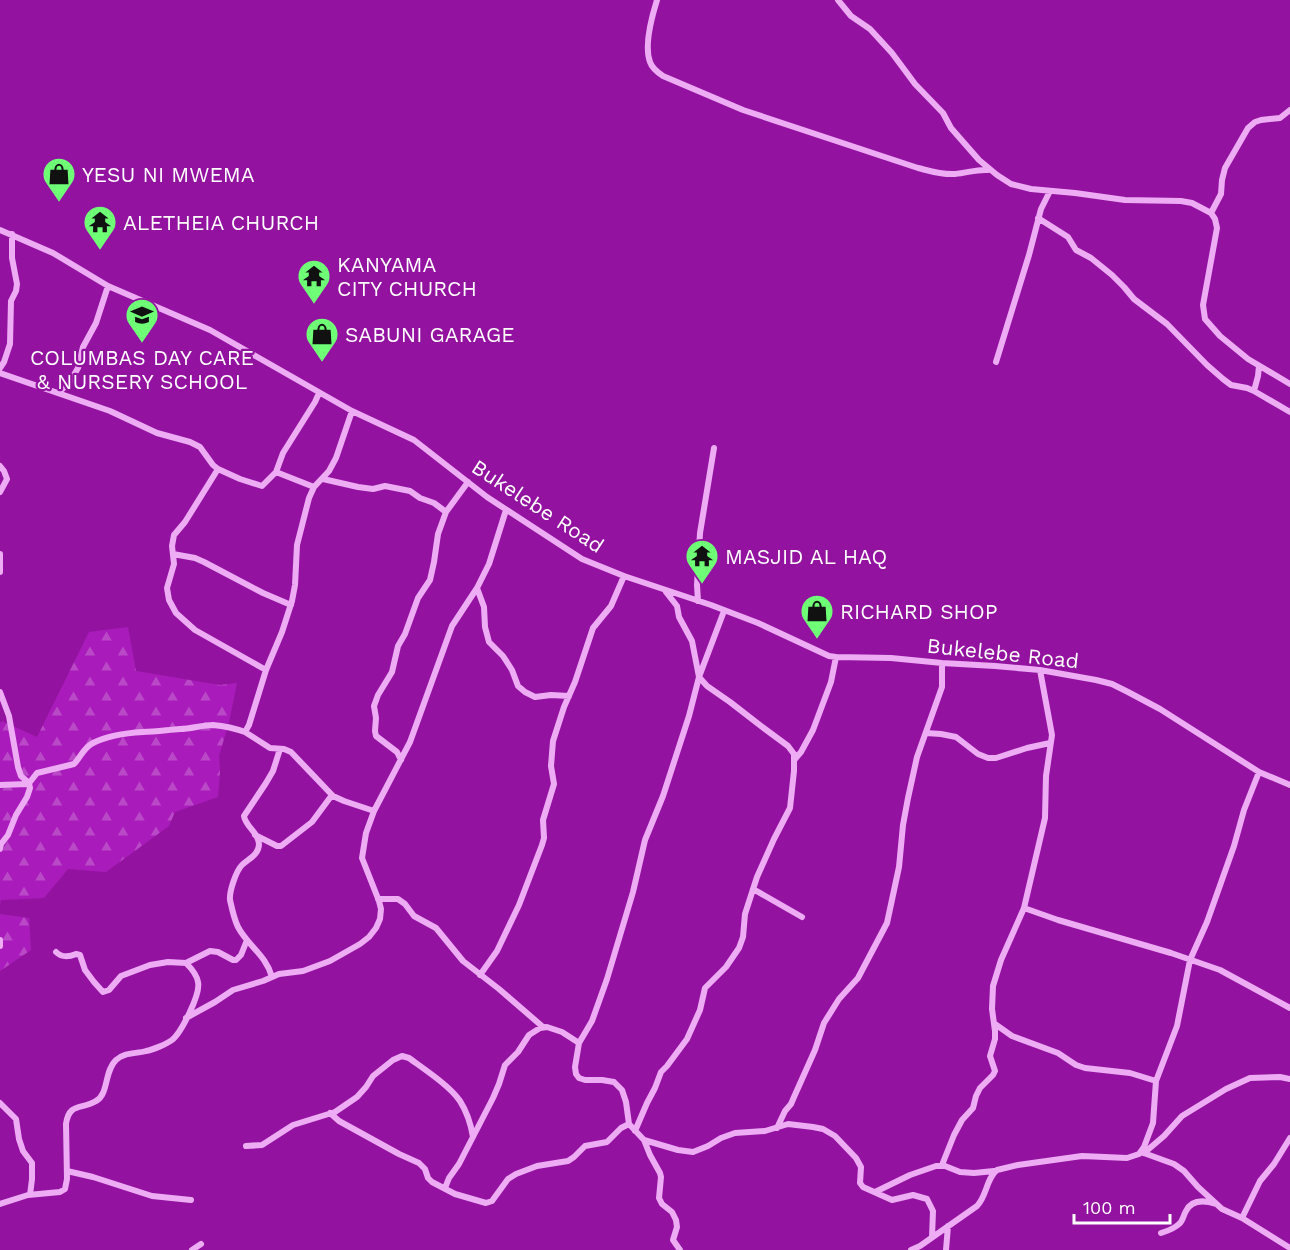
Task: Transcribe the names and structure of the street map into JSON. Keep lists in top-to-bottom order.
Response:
{
  "streets": {
    "street": ["Bukelebe Road"]
  },
  "places": {
    "shop": ["YESU NI MWEMA", "SABUNI GARAGE", "RICHARD SHOP"],
    "temple": ["ALETHEIA CHURCH", "KANYAMA CITY CHURCH", "MASJID AL HAQ"],
    "school or university": ["COLUMBAS DAY CARE & NURSERY SCHOOL"]
  },
  "scale_bar": "100 m"
}
